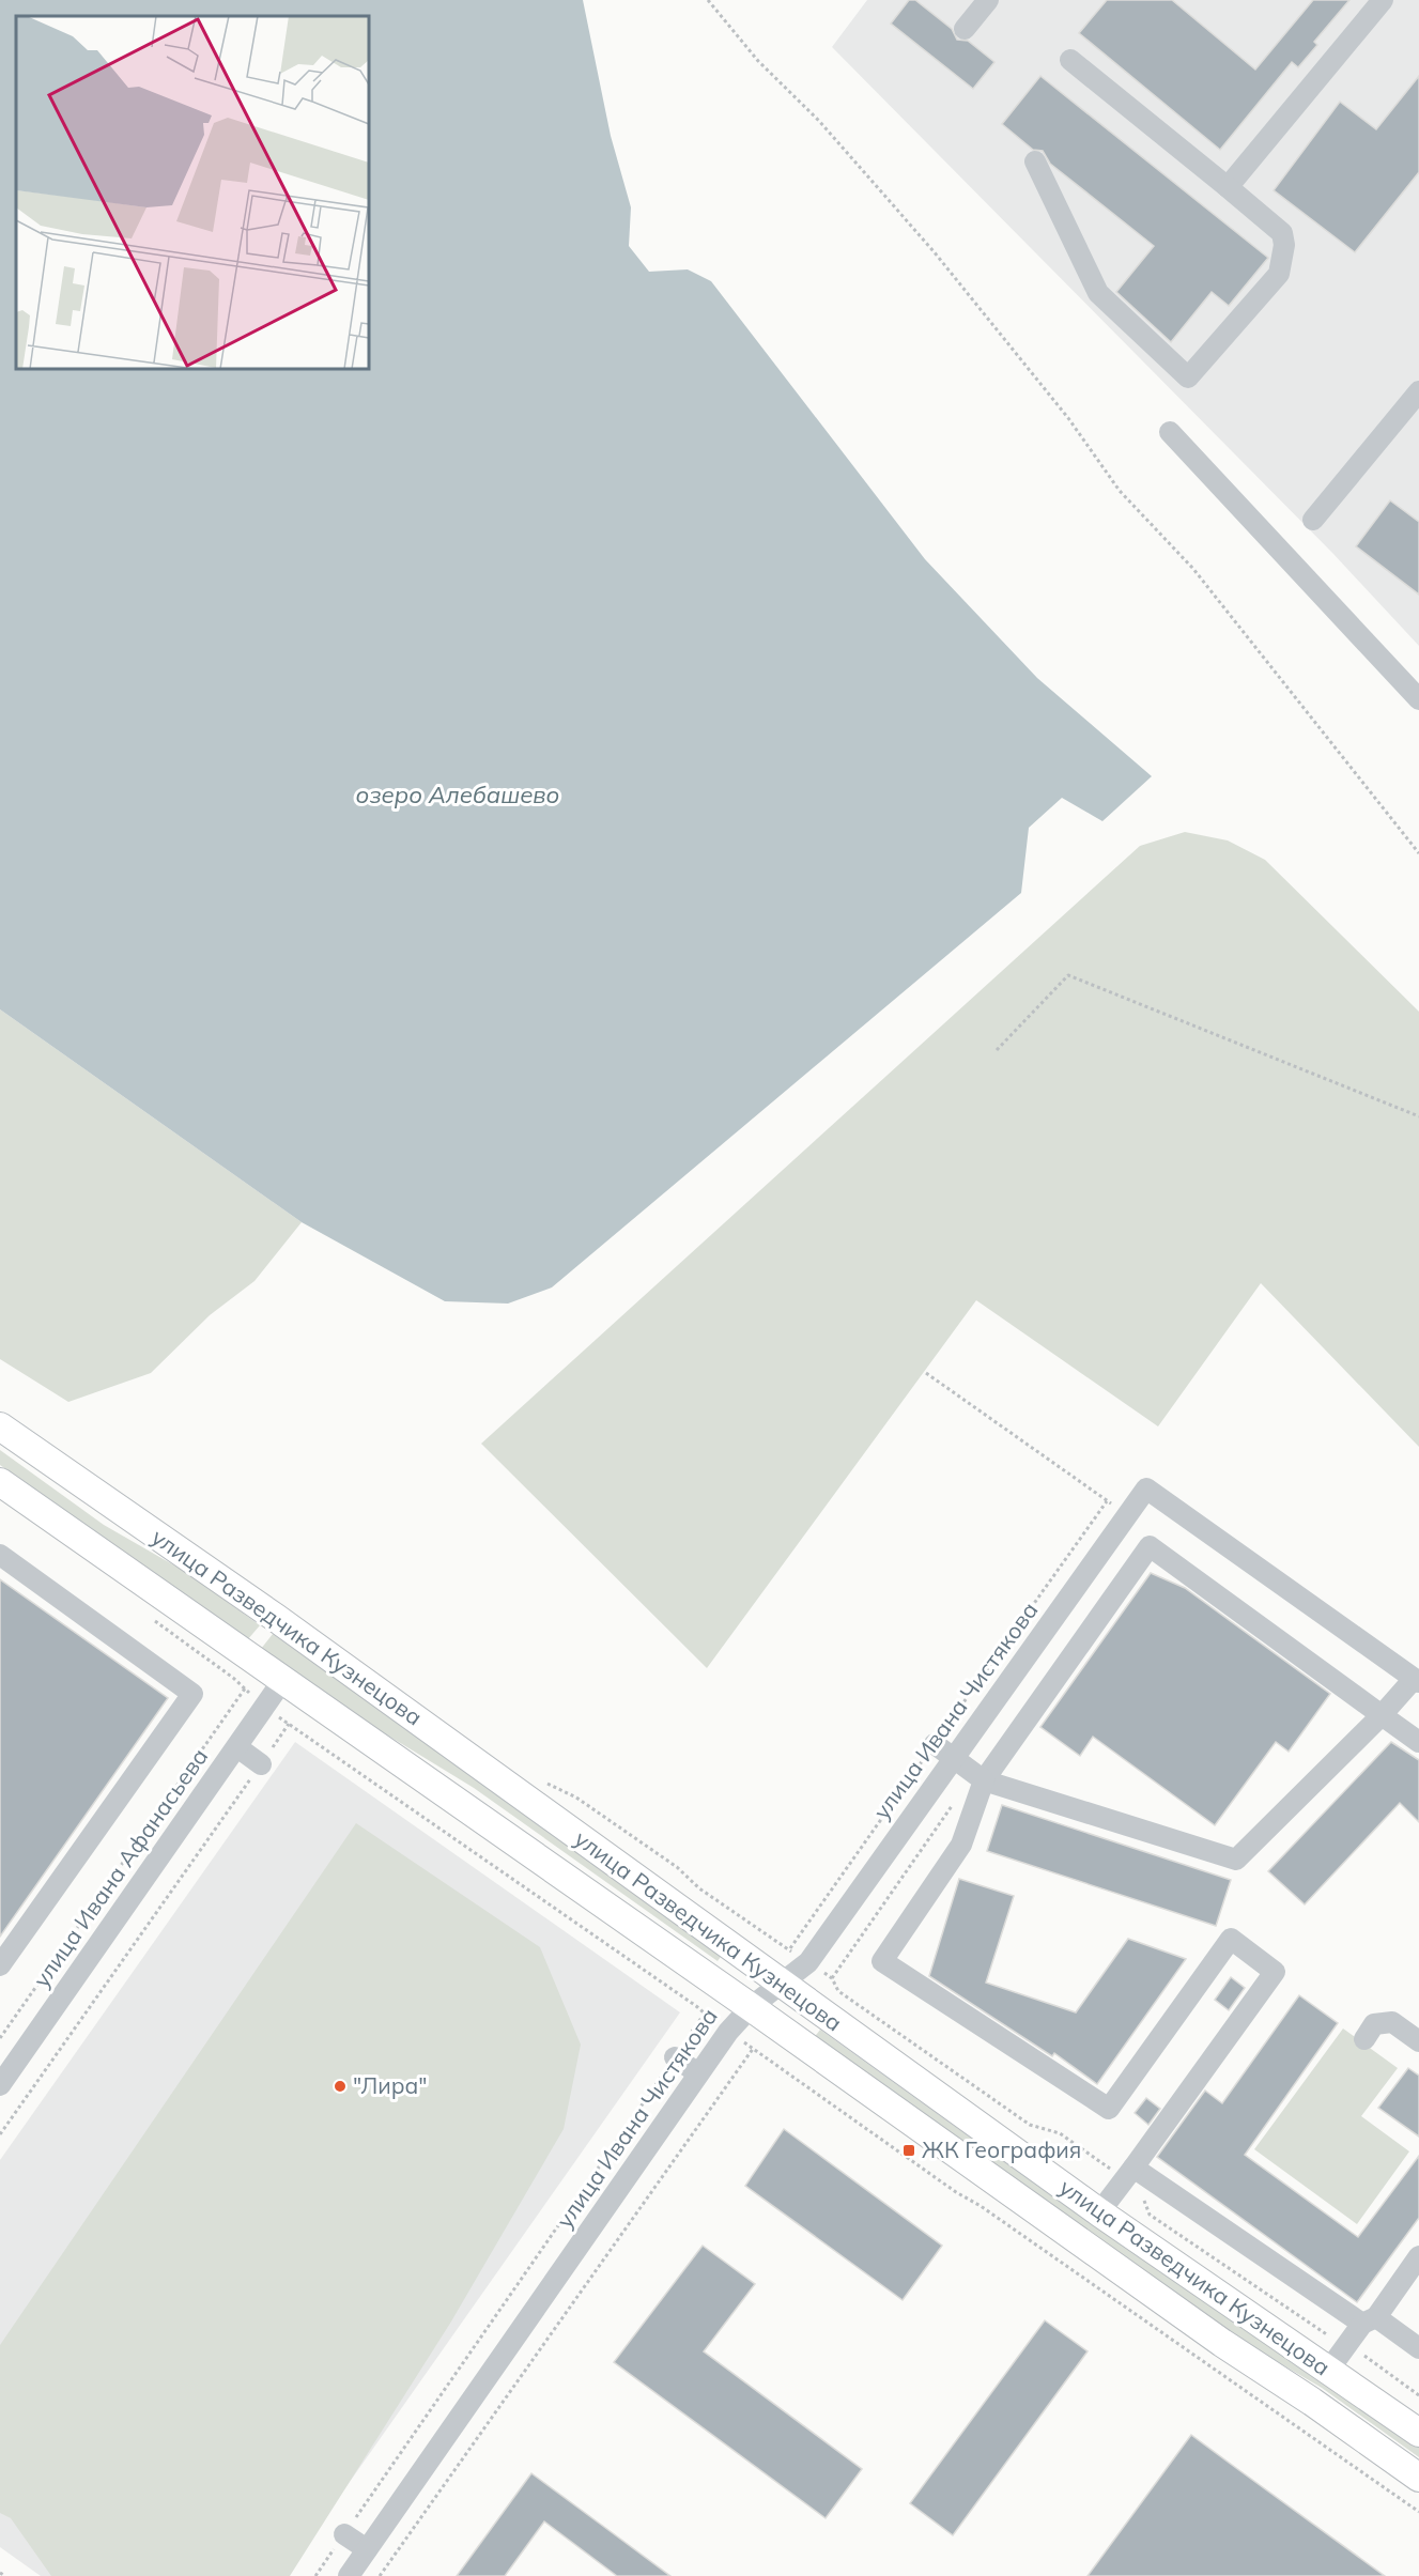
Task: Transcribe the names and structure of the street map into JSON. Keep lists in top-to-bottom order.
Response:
{
  "streets": {
    "main road": ["улица Разведчика Кузнецова"],
    "street": ["улица Ивана Чистякова", "улица Ивана Афанасьева"]
  },
  "crossings": [
    ["улица Разведчика Кузнецова", "улица Ивана Чистякова"],
    ["улица Разведчика Кузнецова", "улица Ивана Афанасьева"]
  ],
  "water": ["озеро Алебашево"],
  "places": {
    "other": ["\"Лира\""],
    "transit": ["ЖК География"]
  }
}
